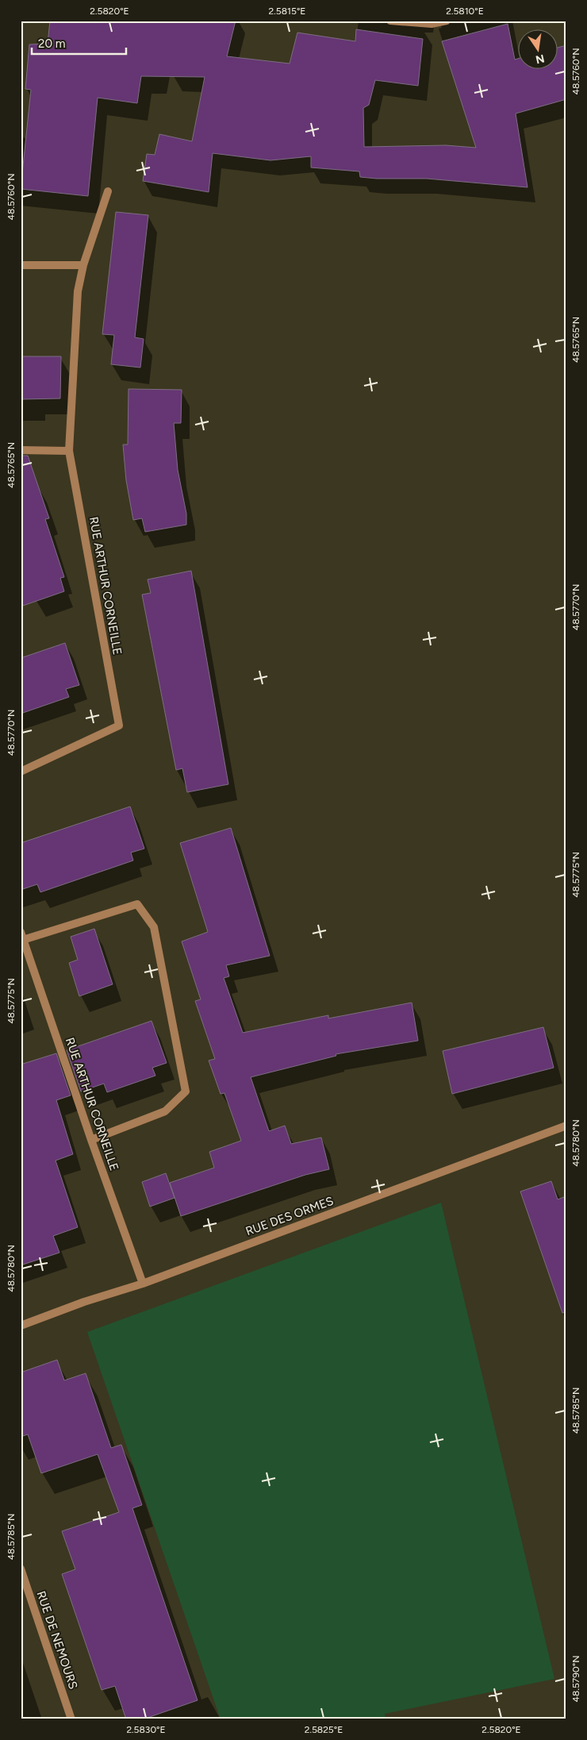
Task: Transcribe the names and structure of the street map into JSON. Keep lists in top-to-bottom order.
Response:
{
  "streets": {
    "street": ["RUE ARTHUR CORNEILLE", "RUE DES ORMES", "RUE DE NEMOURS"]
  },
  "crossings": [
    ["RUE ARTHUR CORNEILLE", "RUE DES ORMES"]
  ],
  "scale_bar": "20 m",
  "north": "bottom",
  "coordinates": [
    "2.5820°E",
    "2.5815°E",
    "2.5810°E",
    "48.5760°N",
    "48.5765°N",
    "48.5770°N",
    "48.5775°N",
    "48.5780°N",
    "48.5785°N",
    "48.5790°N",
    "2.5830°E",
    "2.5825°E"
  ]
}
